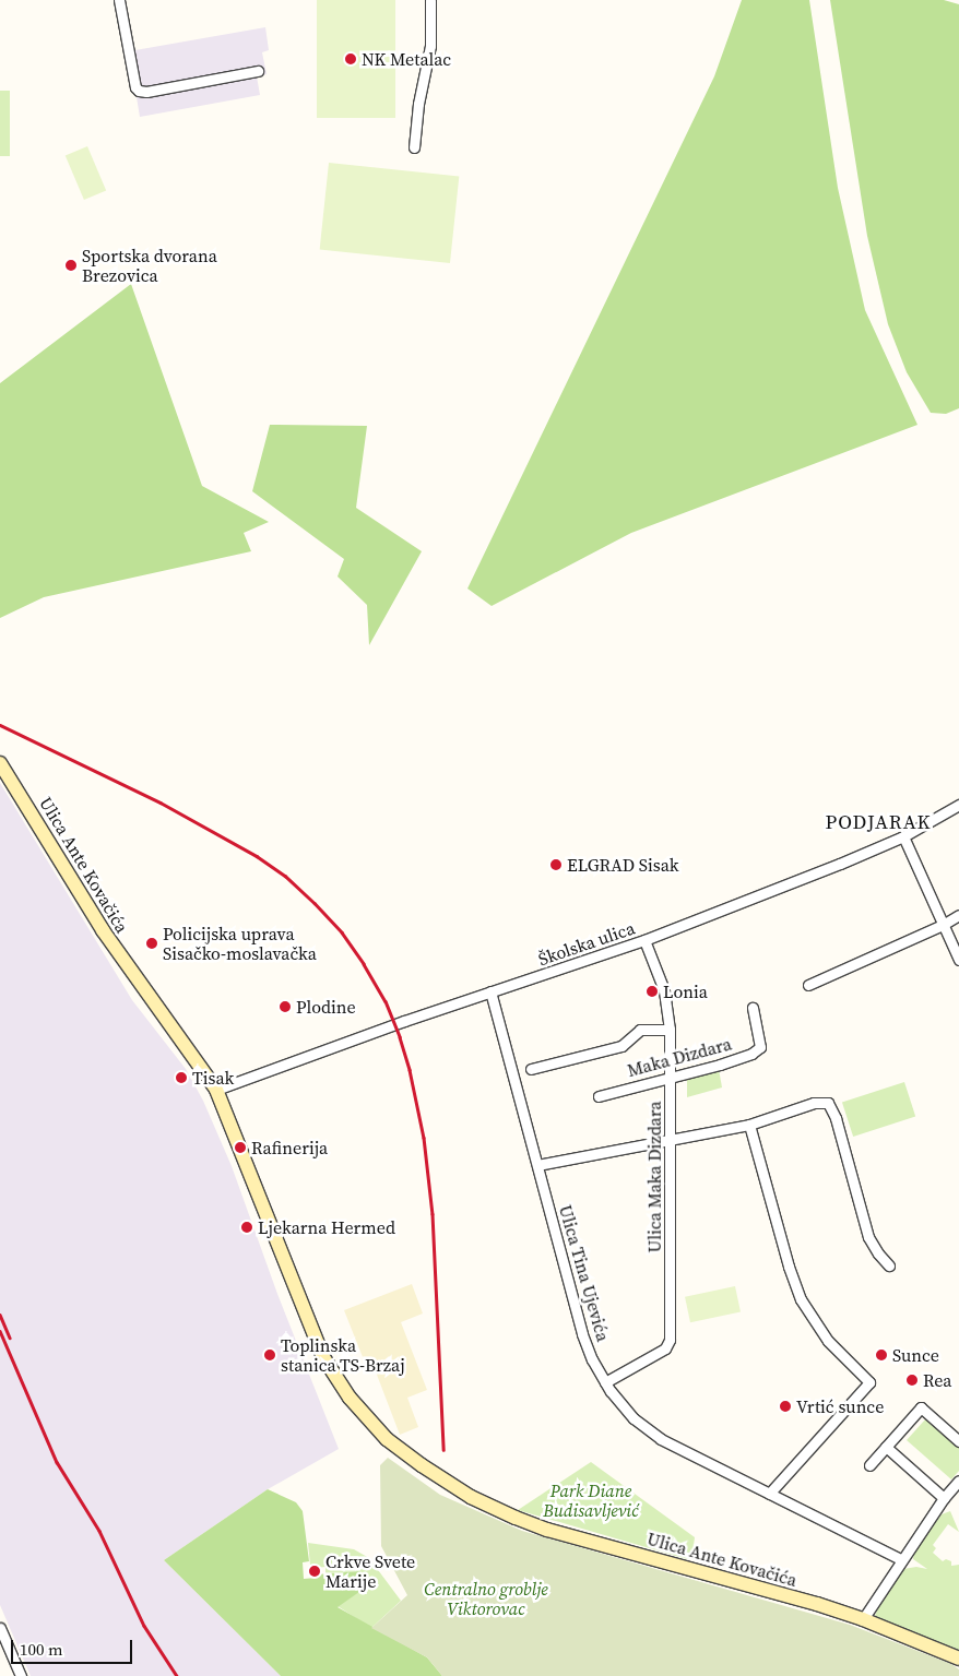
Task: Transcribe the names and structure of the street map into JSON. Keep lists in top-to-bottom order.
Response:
{
  "streets": {
    "main road": ["Ulica Ante Kovačića"],
    "street": [
      "Školska ulica",
      "Maka Dizdara",
      "Ulica Maka Dizdara",
      "Ulica Tina Ujevića"
    ]
  },
  "crossings": [
    ["Ulica Ante Kovačića", "Školska ulica"],
    ["Školska ulica", "Ulica Maka Dizdara"],
    ["Školska ulica", "Ulica Tina Ujevića"],
    ["Maka Dizdara", "Ulica Maka Dizdara"],
    ["Ulica Maka Dizdara", "Ulica Tina Ujevića"]
  ],
  "districts": ["PODJARAK"],
  "parks": ["Park Diane Budisavljević", "Centralno groblje Viktorovac"],
  "places": [
    "NK Metalac",
    "Sportska dvorana Brezovica",
    "ELGRAD Sisak",
    "Policijska uprava Sisačko-moslavačka",
    "Lonia",
    "Plodine",
    "Tisak",
    "Rafinerija",
    "Ljekarna Hermed",
    "Toplinska stanica TS-Brzaj",
    "Sunce",
    "Rea",
    "Vrtić sunce",
    "Crkve Svete Marije"
  ],
  "scale_bar": "100 m"
}
